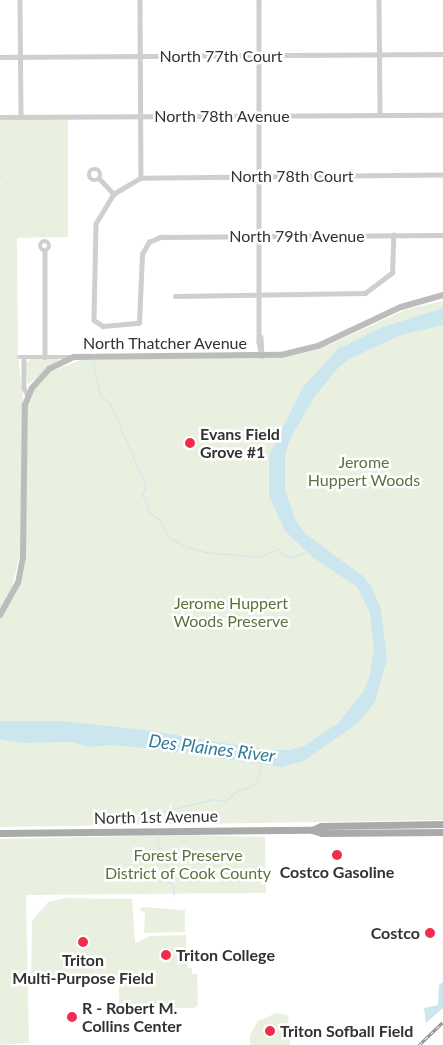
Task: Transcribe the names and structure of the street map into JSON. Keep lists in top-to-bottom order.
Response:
{
  "streets": {
    "main road": ["North 1st Avenue"],
    "street": [
      "North 77th Court",
      "North 78th Avenue",
      "North 78th Court",
      "North 79th Avenue",
      "North Thatcher Avenue"
    ]
  },
  "water": ["Des Plaines River"],
  "parks": ["Jerome Huppert Woods", "Jerome Huppert Woods Preserve", "Forest Preserve District of Cook County"],
  "places": [
    "Evans Field Grove #1",
    "Costco Gasoline",
    "Costco",
    "Triton Multi-Purpose Field",
    "Triton College",
    "R - Robert M. Collins Center",
    "Triton Sofball Field"
  ]
}
